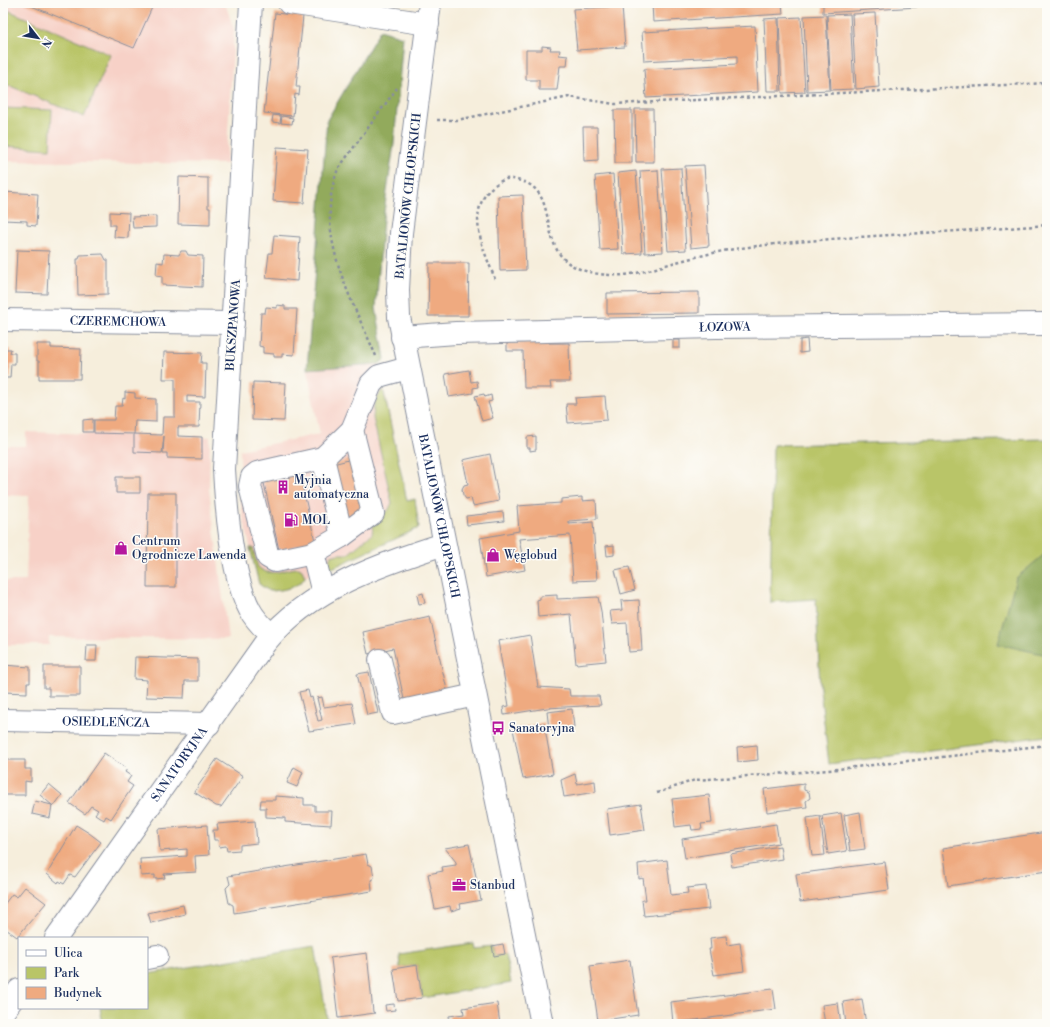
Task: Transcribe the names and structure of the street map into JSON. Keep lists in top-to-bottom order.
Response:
{
  "streets": {
    "street": [
      "BATALIONÓW CHŁOPSKICH",
      "CZEREMCHOWA",
      "BUKSZPANOWA",
      "ŁOZOWA",
      "OSIEDLEŃCZA",
      "SANATORYJNA"
    ]
  },
  "crossings": [
    ["BATALIONÓW CHŁOPSKICH", "ŁOZOWA"],
    ["BATALIONÓW CHŁOPSKICH", "SANATORYJNA"],
    ["CZEREMCHOWA", "BUKSZPANOWA"],
    ["BUKSZPANOWA", "SANATORYJNA"],
    ["OSIEDLEŃCZA", "SANATORYJNA"]
  ],
  "places": {
    "building": ["Myjnia automatyczna"],
    "fuel station": ["MOL"],
    "shop": ["Centrum Ogrodnicze Lawenda", "Węglobud"],
    "bus stop": ["Sanatoryjna"],
    "office": ["Stanbud"]
  },
  "legend": ["Ulica", "Park", "Budynek"],
  "north": "bottom right"
}
